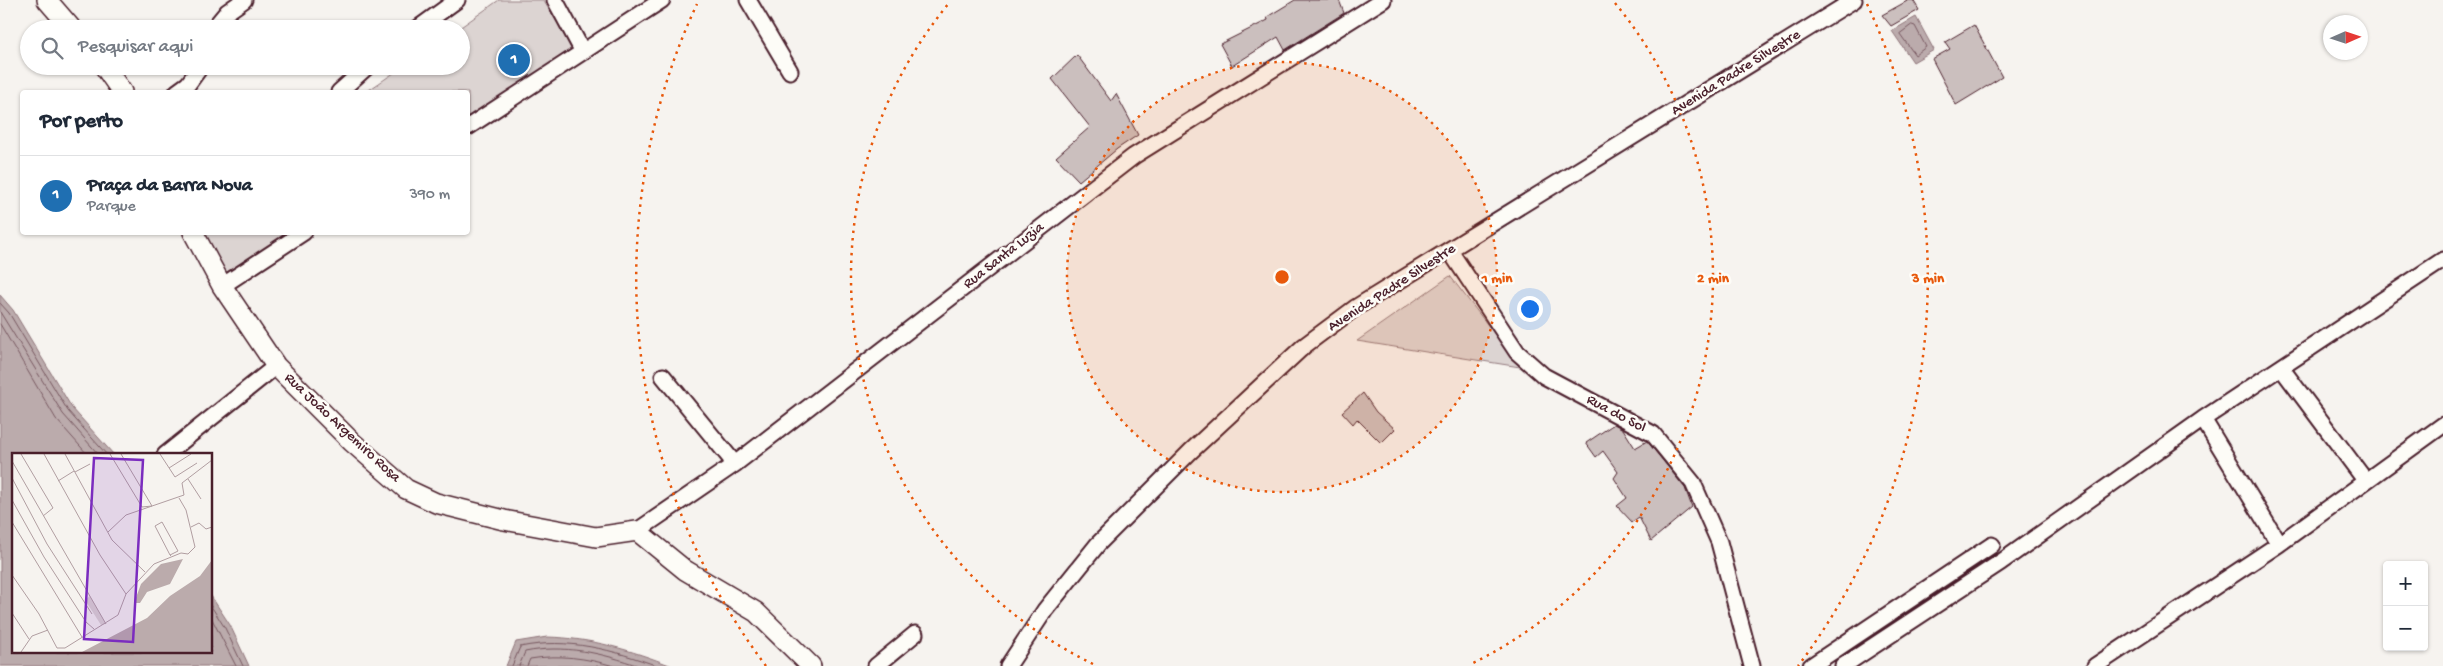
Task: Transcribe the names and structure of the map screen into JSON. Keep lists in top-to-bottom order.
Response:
{
  "streets": {
    "street": [
      "Avenida Padre Silvestre",
      "Rua Santa Luzia",
      "Rua do Sol",
      "Rua João Argemiro Rosa"
    ]
  },
  "crossings": [
    ["Avenida Padre Silvestre", "Rua do Sol"],
    ["Rua Santa Luzia", "Rua João Argemiro Rosa"]
  ],
  "north": "right",
  "page": {
    "search": "Pesquisar aqui",
    "pins": "1",
    "heading": "Por perto",
    "list": [
      {
        "mark": "1",
        "name": "Praça da Barra Nova",
        "note": "Parque",
        "value": "390 m"
      }
    ],
    "map_buttons": ["+", "−"]
  },
  "rings": ["1 min", "2 min", "3 min"]
}
